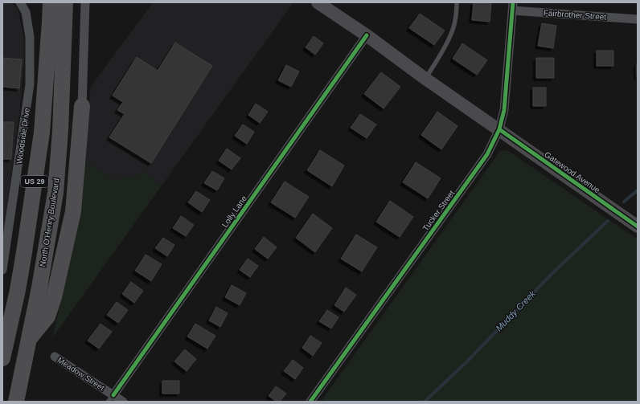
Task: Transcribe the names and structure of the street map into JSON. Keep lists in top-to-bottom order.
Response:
{
  "streets": {
    "highway": ["US 29", "North O'Henry Boulevard"],
    "street": [
      "Fairbrother Street",
      "Woodside Drive",
      "Gatewood Avenue",
      "Tucker Street",
      "Lolly Lane",
      "Meadow Street"
    ]
  },
  "crossings": [
    ["Fairbrother Street", "Tucker Street"],
    ["Gatewood Avenue", "Tucker Street"],
    ["Gatewood Avenue", "Lolly Lane"],
    ["Lolly Lane", "Meadow Street"]
  ],
  "water": ["Muddy Creek"]
}
